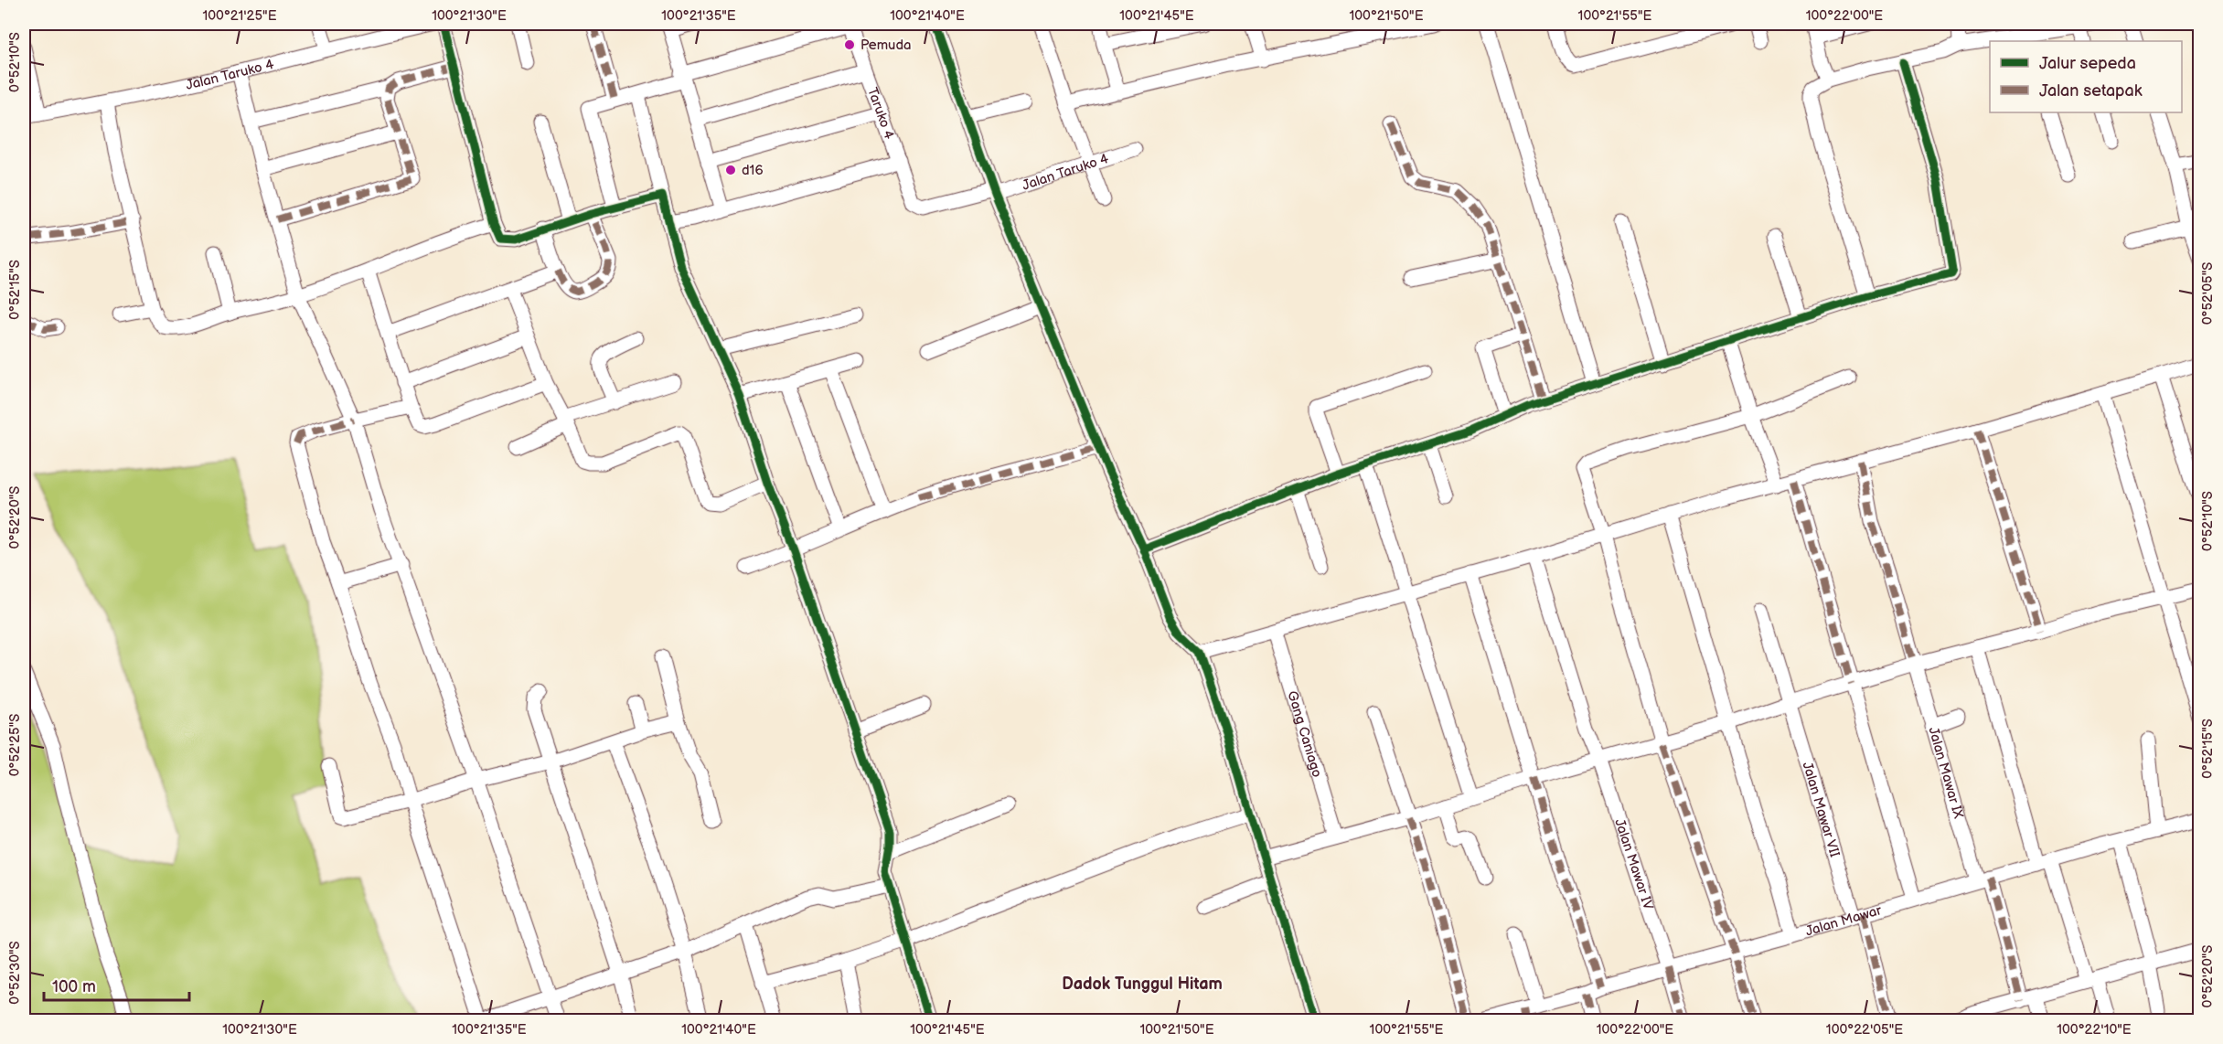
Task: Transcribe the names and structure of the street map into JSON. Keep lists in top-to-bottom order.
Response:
{
  "streets": {
    "street": [
      "Jalan Taruko 4",
      "Taruko 4",
      "Gang Caniago",
      "Jalan Mawar IX",
      "Jalan Mawar VII",
      "Jalan Mawar IV",
      "Jalan Mawar"
    ]
  },
  "crossings": [
    ["Jalan Taruko 4", "Taruko 4"],
    ["Jalan Mawar IX", "Jalan Mawar"],
    ["Jalan Mawar VII", "Jalan Mawar"],
    ["Jalan Mawar IV", "Jalan Mawar"]
  ],
  "districts": ["Dadok Tunggul Hitam"],
  "places": ["Pemuda", "d16"],
  "legend": ["Jalur sepeda", "Jalan setapak"],
  "scale_bar": "100 m",
  "coordinates": [
    "100°21'25\"E",
    "100°21'30\"E",
    "100°21'35\"E",
    "100°21'40\"E",
    "100°21'45\"E",
    "100°21'50\"E",
    "100°21'55\"E",
    "100°22'00\"E",
    "0°52'10\"S",
    "0°52'15\"S",
    "0°52'05\"S",
    "0°52'20\"S",
    "0°52'25\"S",
    "0°52'30\"S",
    "100°22'05\"E",
    "100°22'10\"E"
  ]
}
